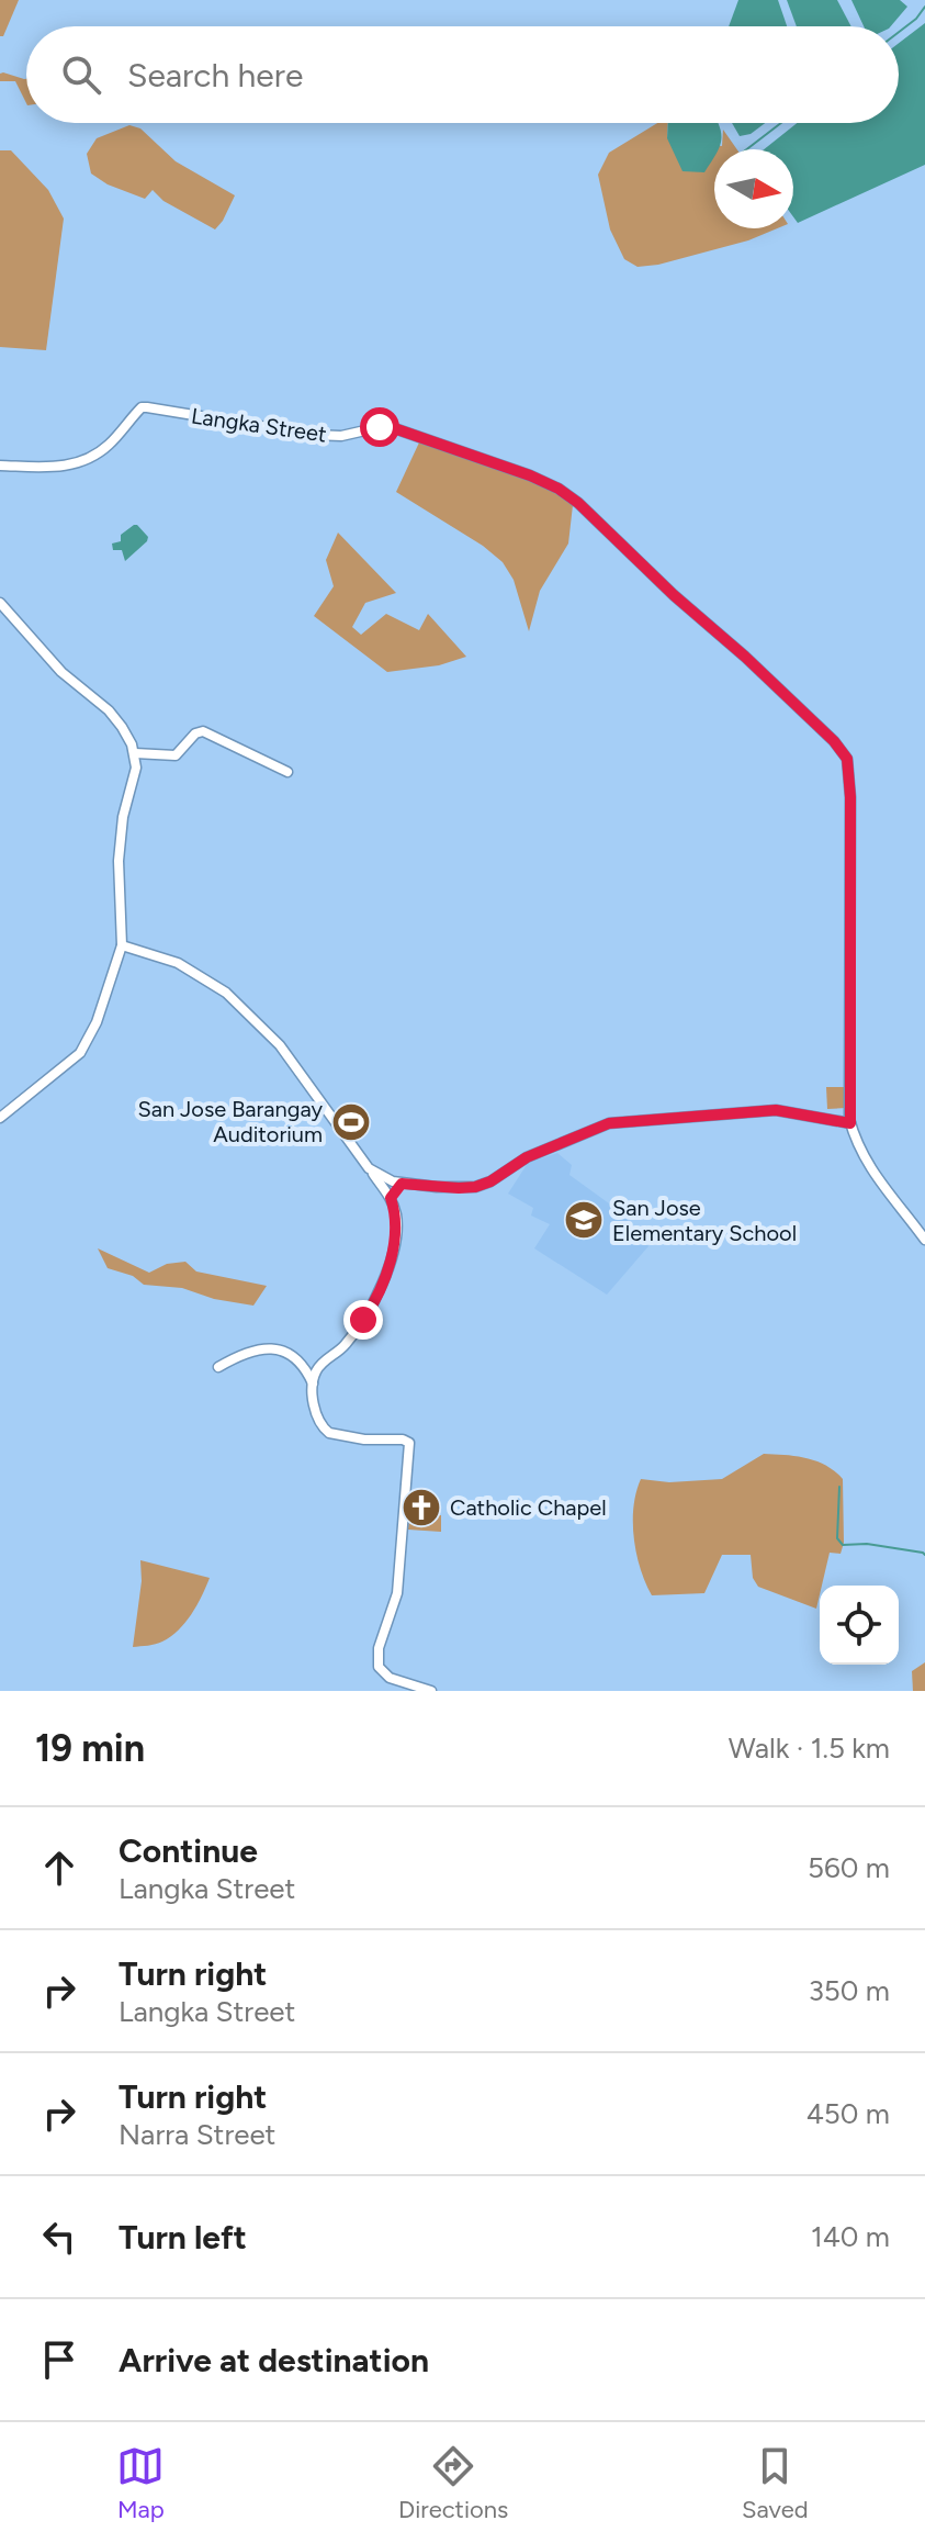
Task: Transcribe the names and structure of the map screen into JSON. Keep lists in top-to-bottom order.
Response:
{
  "streets": {
    "street": ["Langka Street"]
  },
  "places": {
    "sports": ["San Jose Barangay Auditorium"],
    "school or university": ["San Jose Elementary School"],
    "church": ["Catholic Chapel"]
  },
  "north": "right",
  "page": {
    "search": "Search here",
    "heading": ["19 min", "Walk · 1.5 km"],
    "list": [
      ["Continue", "Langka Street", "560 m"],
      ["Turn right", "Langka Street", "350 m"],
      ["Turn right", "Narra Street", "450 m"],
      ["Turn left", "140 m"],
      "Arrive at destination"
    ],
    "nav": ["Map", "Directions", "Saved"]
  }
}
